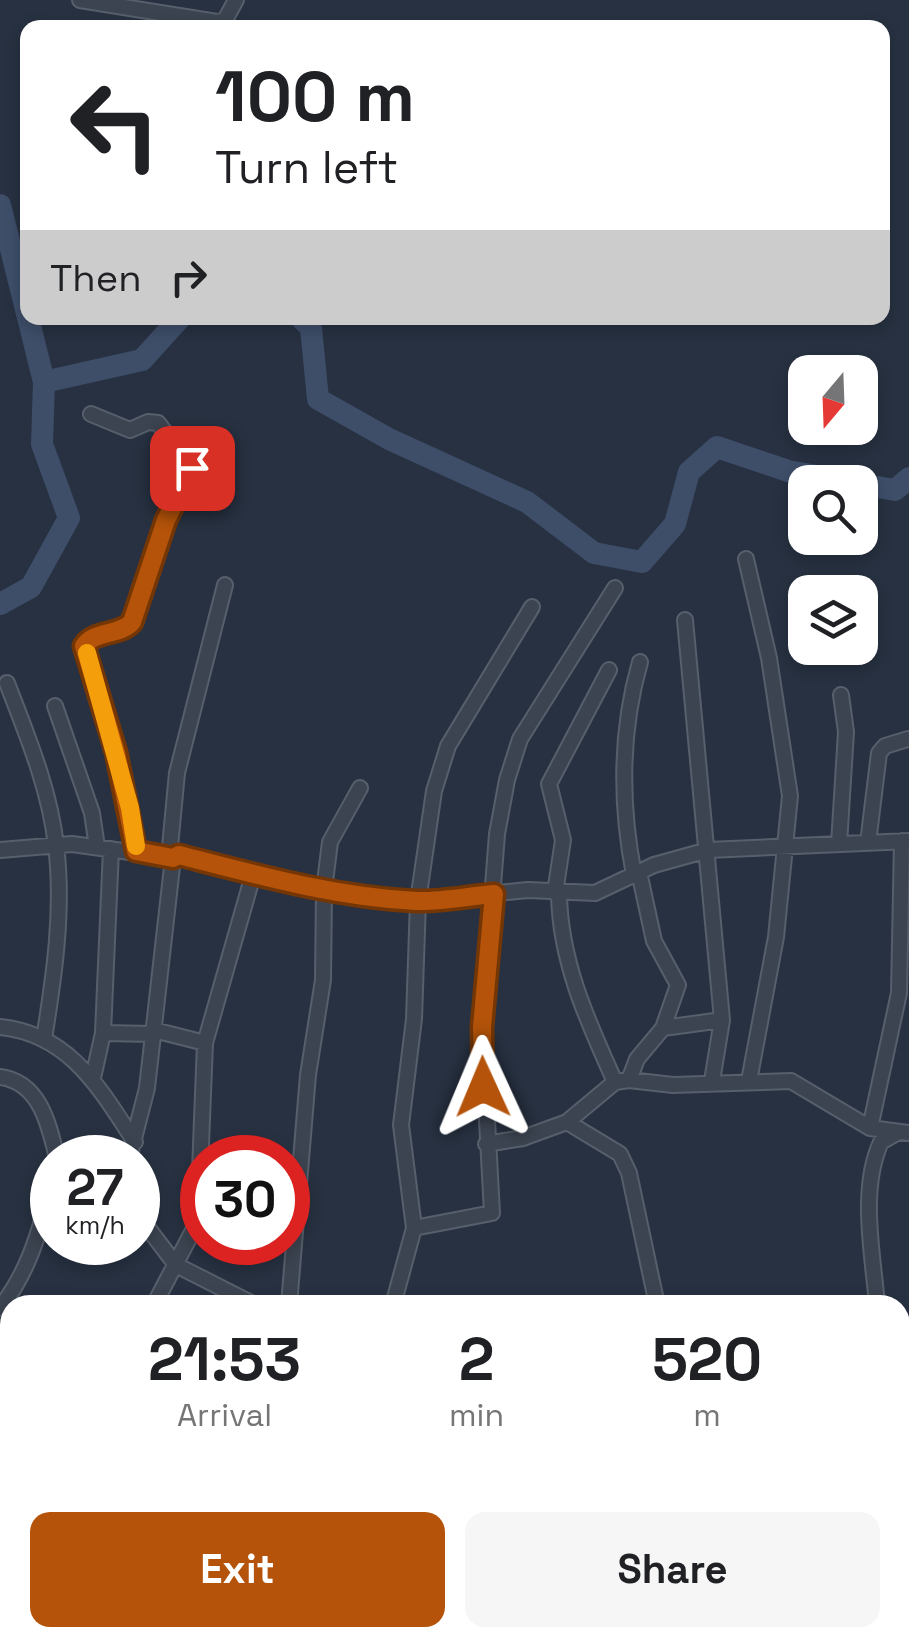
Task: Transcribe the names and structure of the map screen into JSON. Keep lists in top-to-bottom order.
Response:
{
  "north": "bottom",
  "page": {
    "turn": ["100 m", "Turn left"],
    "then": "Then",
    "speed": "27 km/h",
    "limit": "30",
    "eta": [
      "21:53",
      "Arrival",
      "2",
      "min",
      "520",
      "m"
    ],
    "buttons": ["Exit", "Share"]
  }
}
